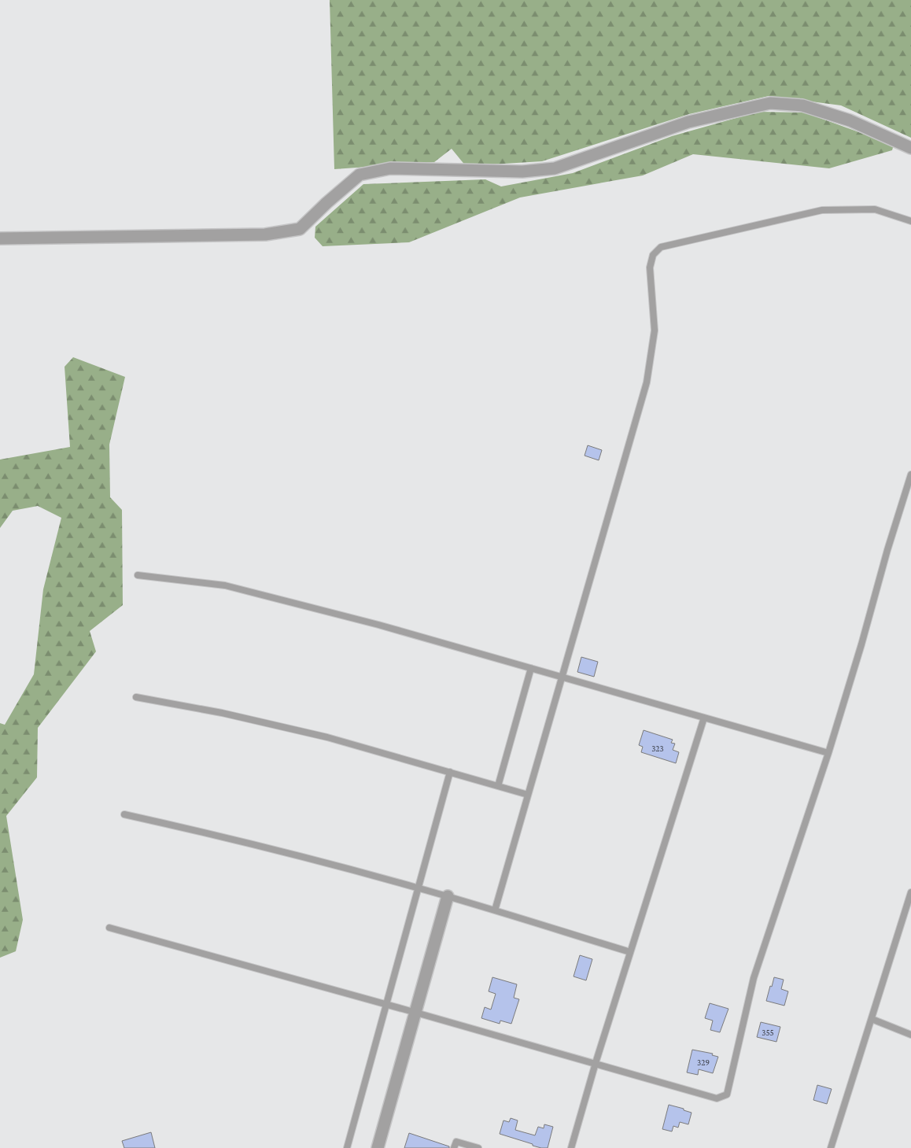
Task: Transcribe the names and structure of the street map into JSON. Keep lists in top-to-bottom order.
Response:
{
  "house_numbers": ["323", "355", "329"]
}
